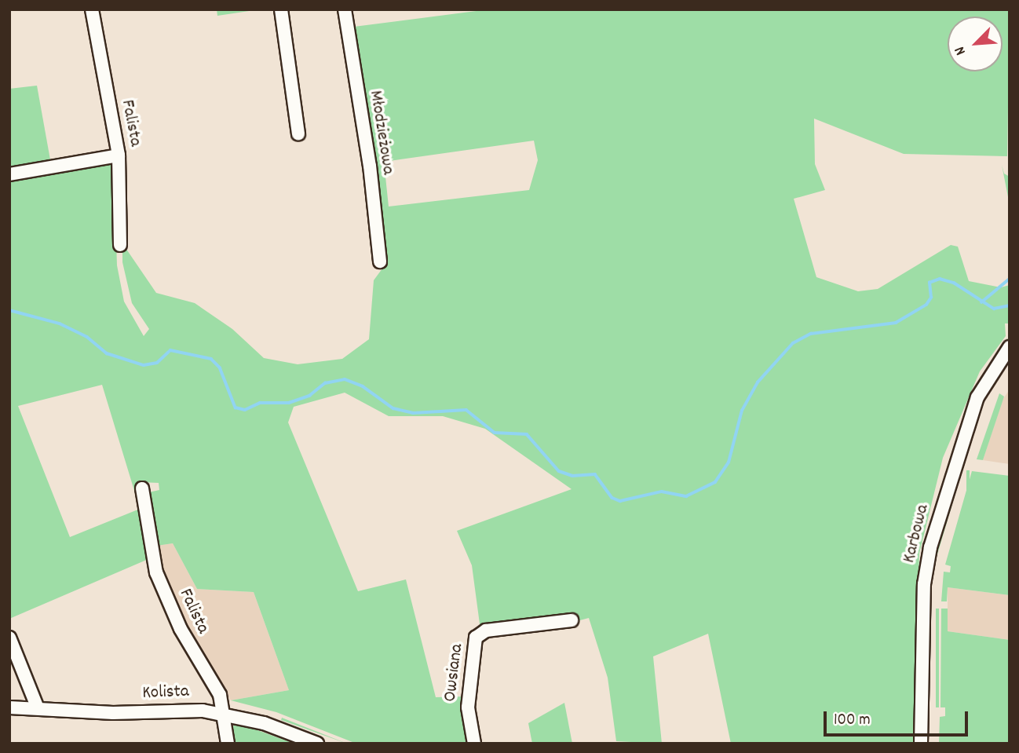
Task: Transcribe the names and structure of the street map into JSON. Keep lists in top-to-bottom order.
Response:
{
  "streets": {
    "street": [
      "Falista",
      "Młodzieżowa",
      "Karbowa",
      "Owsiana",
      "Kolista"
    ]
  },
  "crossings": [
    ["Falista", "Kolista"]
  ],
  "scale_bar": "100 m",
  "north": "bottom left"
}
